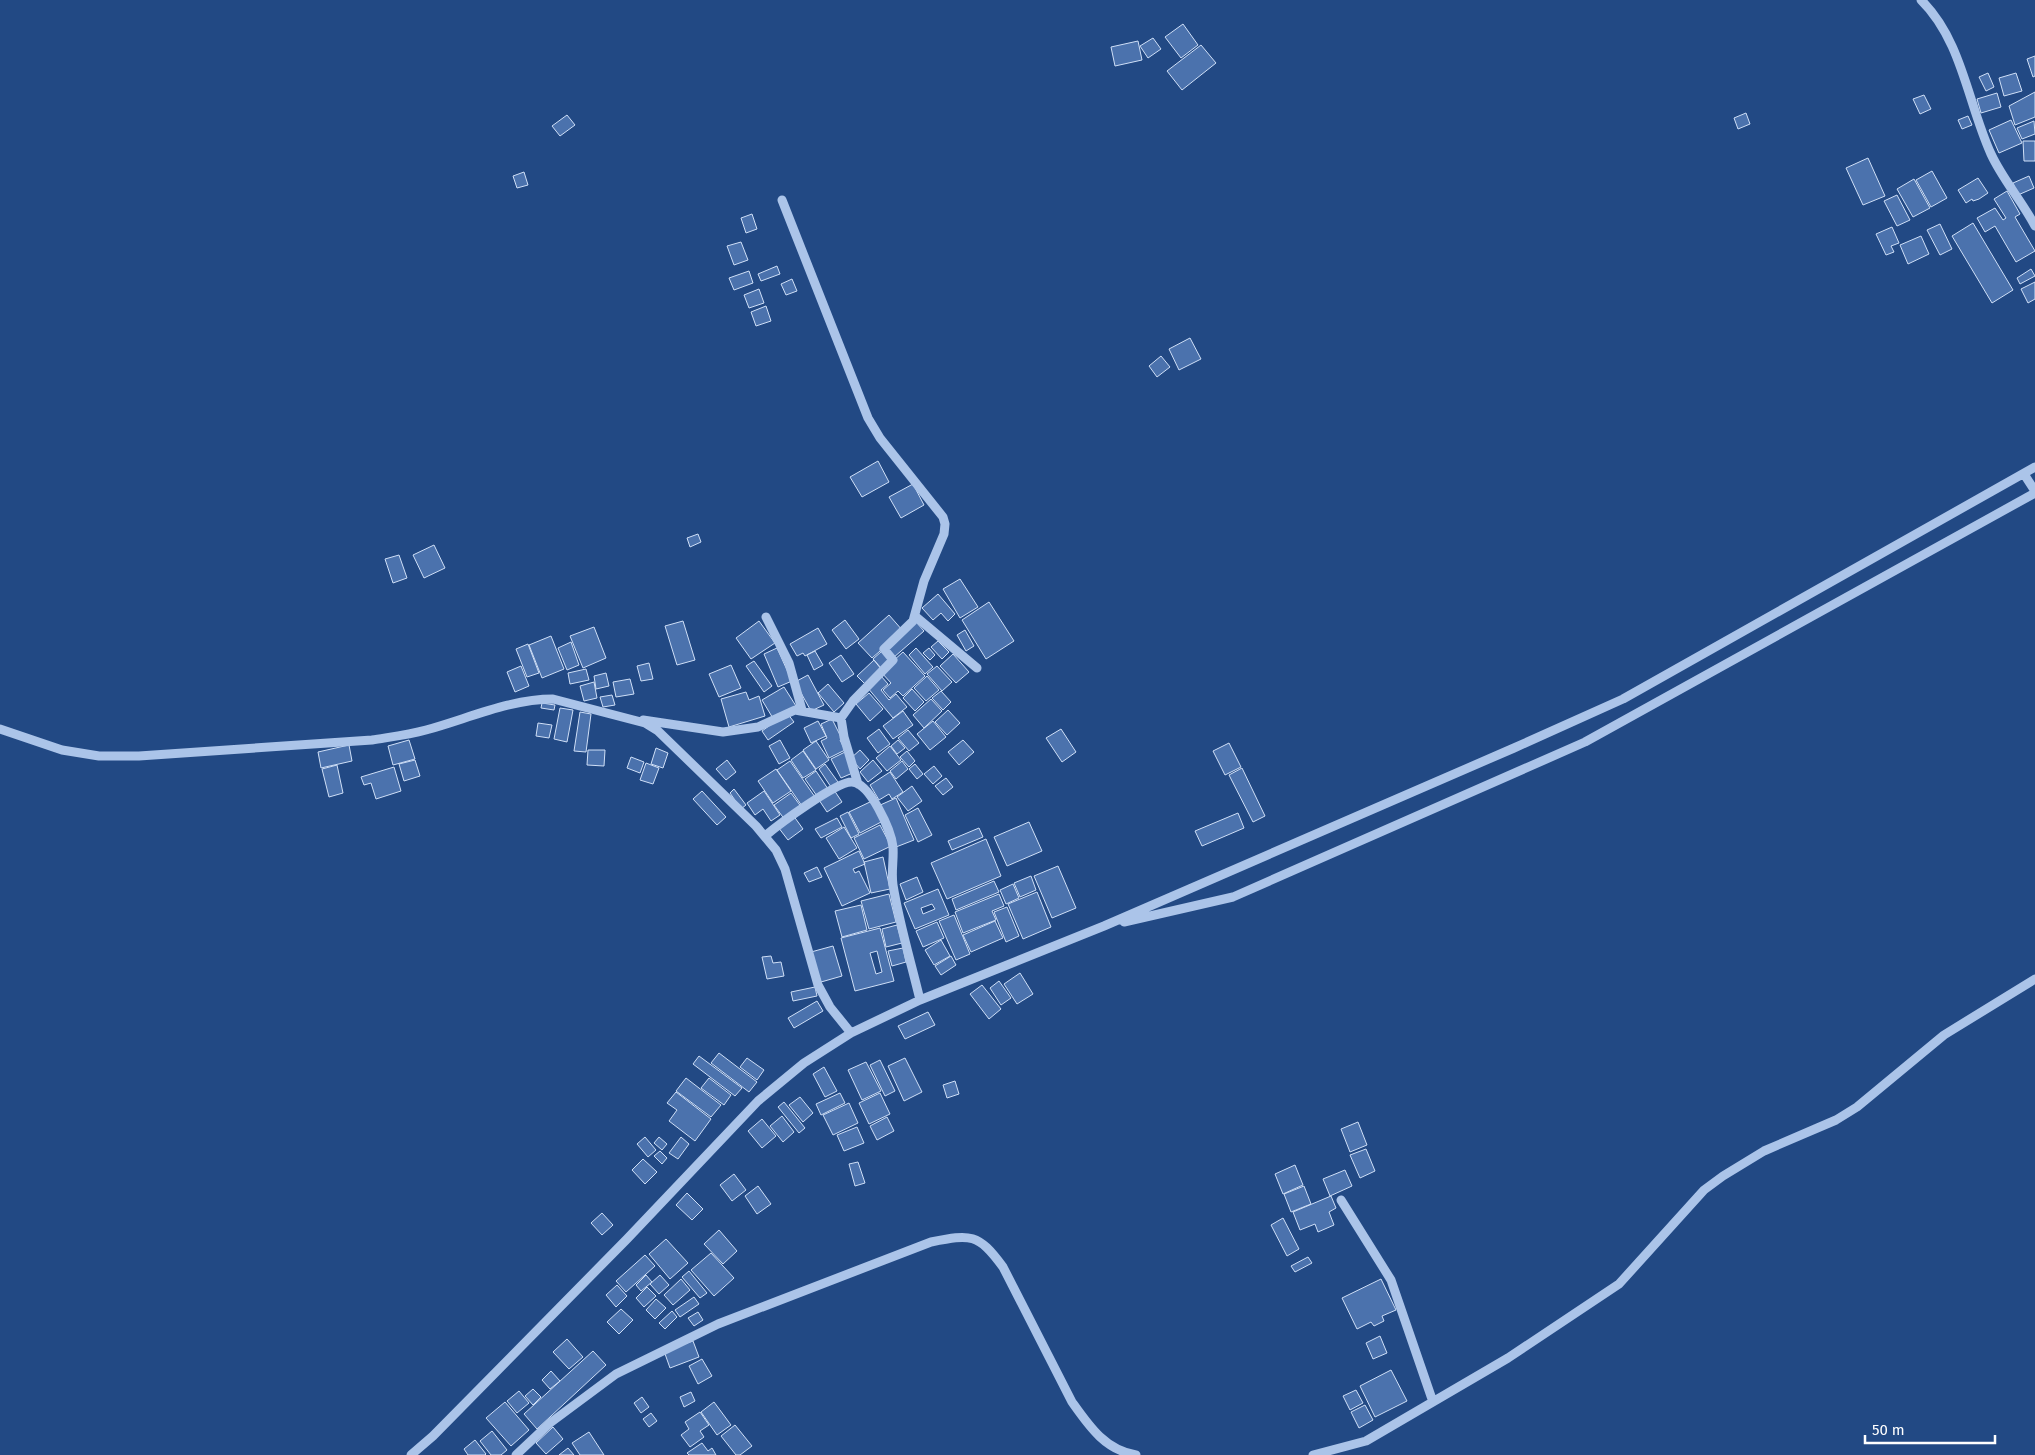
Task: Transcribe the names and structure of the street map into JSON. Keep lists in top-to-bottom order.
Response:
{
  "scale_bar": "50 m"
}
